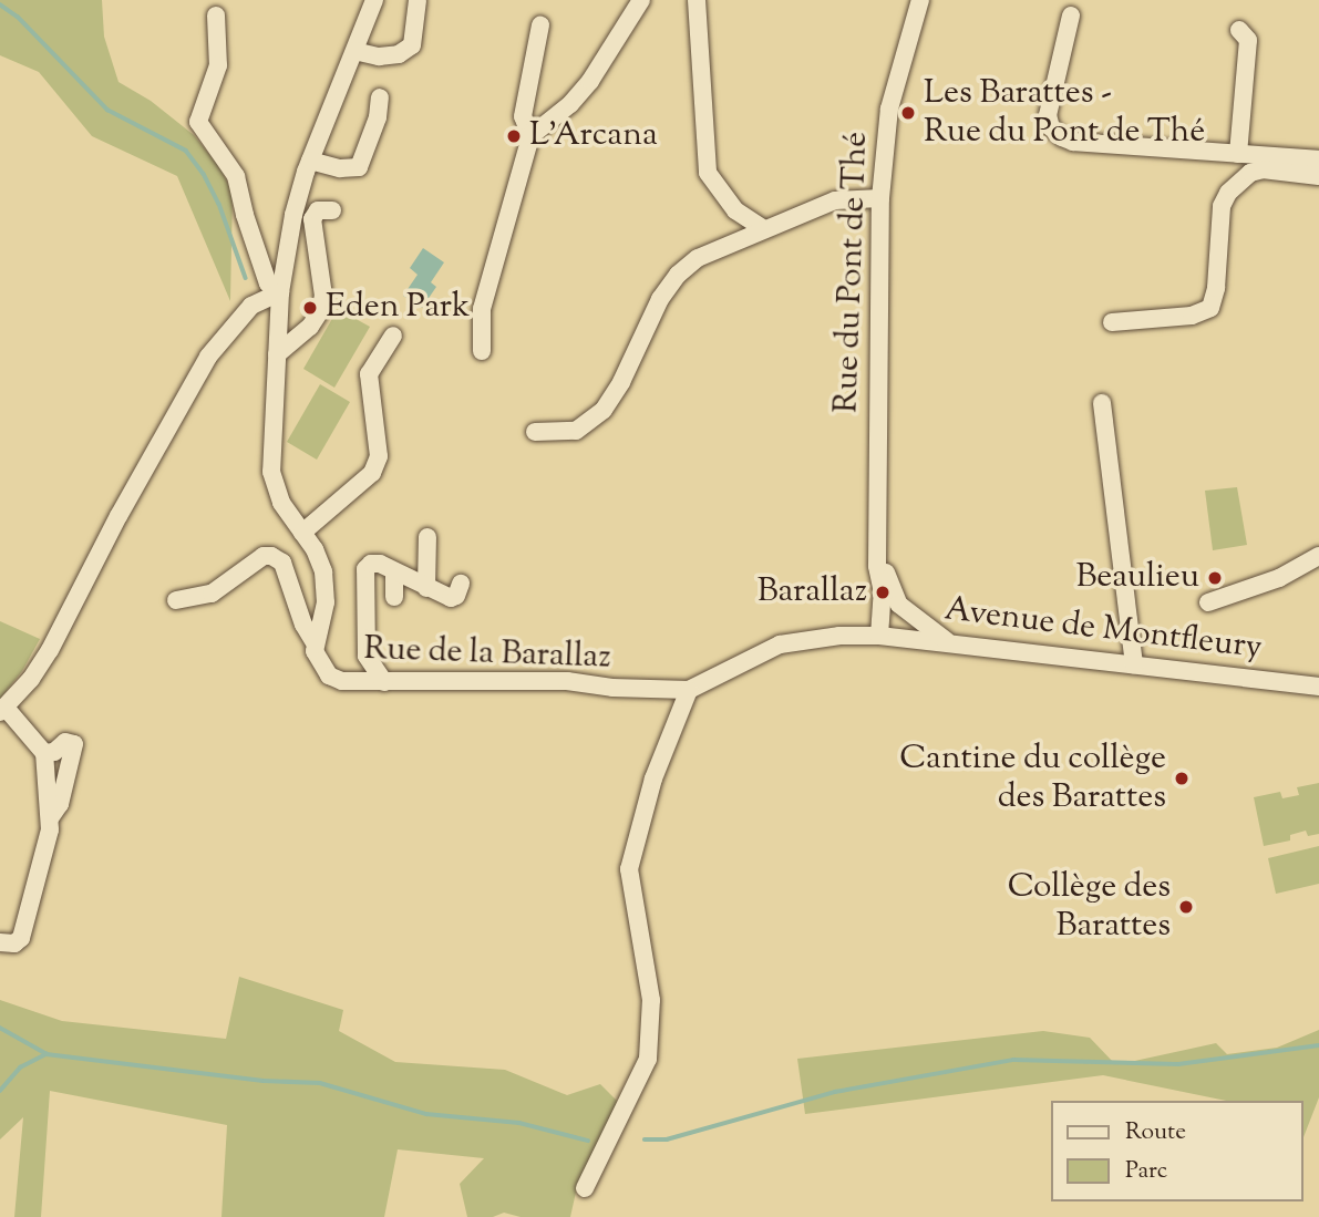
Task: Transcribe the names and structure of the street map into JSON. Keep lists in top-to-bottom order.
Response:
{
  "streets": {
    "street": ["Rue du Pont de Thé", "Avenue de Montfleury", "Rue de la Barallaz"]
  },
  "crossings": [
    ["Rue du Pont de Thé", "Avenue de Montfleury"],
    ["Rue du Pont de Thé", "Rue de la Barallaz"],
    ["Avenue de Montfleury", "Rue de la Barallaz"]
  ],
  "places": [
    "Les Barattes - Rue du Pont de Thé",
    "L'Arcana",
    "Eden Park",
    "Beaulieu",
    "Barallaz",
    "Cantine du collège des Barattes",
    "Collège des Barattes"
  ],
  "legend": ["Route", "Parc"]
}
